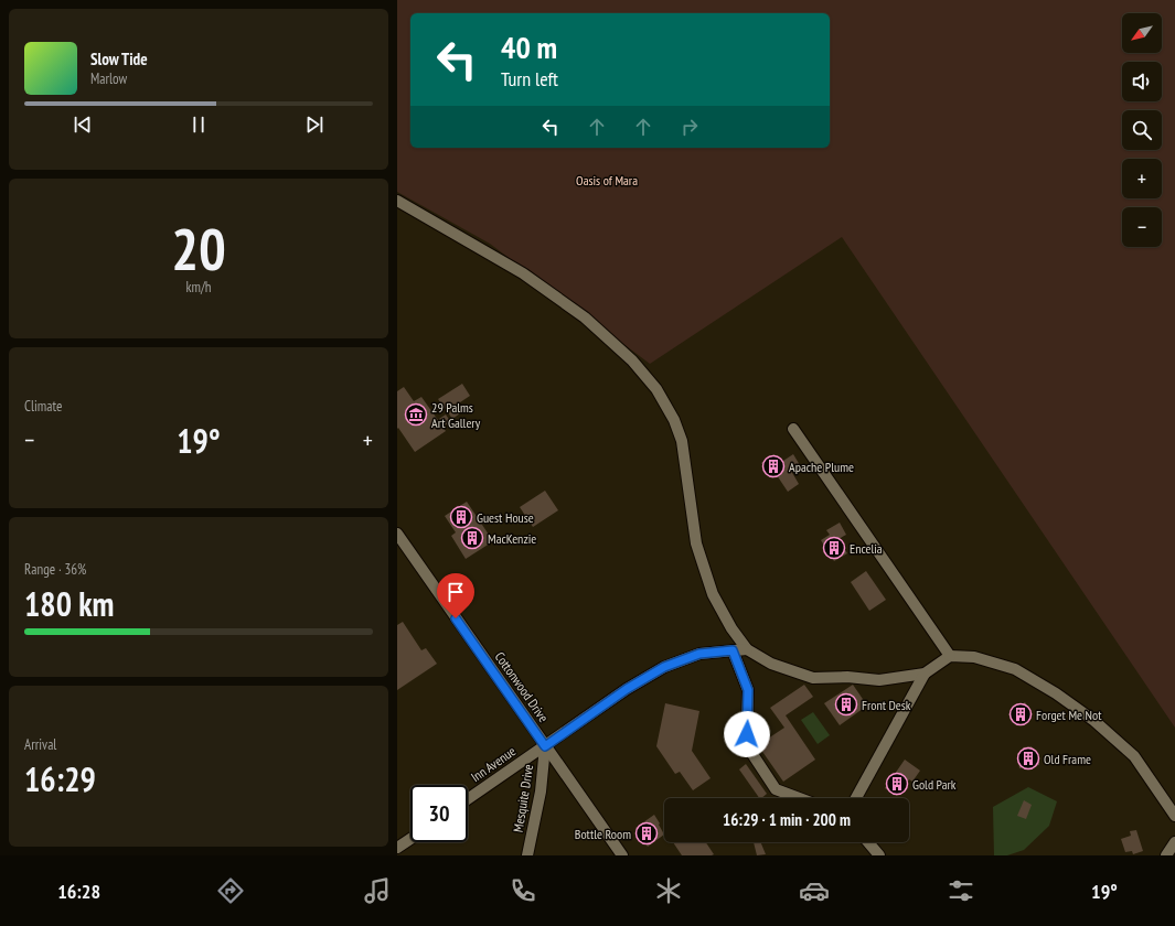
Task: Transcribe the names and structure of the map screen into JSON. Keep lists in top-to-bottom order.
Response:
{
  "streets": {
    "street": ["Cottonwood Drive", "Inn Avenue", "Mesquite Drive"]
  },
  "crossings": [
    ["Cottonwood Drive", "Inn Avenue"],
    ["Cottonwood Drive", "Mesquite Drive"],
    ["Inn Avenue", "Mesquite Drive"]
  ],
  "parks": ["Oasis of Mara"],
  "places": {
    "museum": ["29 Palms Art Gallery"],
    "building": [
      "Apache Plume",
      "Guest House",
      "MacKenzie",
      "Encelia",
      "Front Desk",
      "Forget Me Not",
      "Old Frame",
      "Gold Park",
      "Bottle Room"
    ]
  },
  "north": "bottom left",
  "page": {
    "map_buttons": ["+", "−"],
    "turn": ["40 m", "Turn left"],
    "song": ["Slow Tide", "Marlow"],
    "tile": [
      ["20", "km/h"],
      "Climate",
      ["Range · 36%", "180 km"],
      ["Arrival", "16:29"]
    ],
    "heat": ["−", "19°", "+"],
    "limit": "30",
    "trip": "16:29 · 1 min · 200 m",
    "tabs": ["16:28", "19°"]
  }
}
